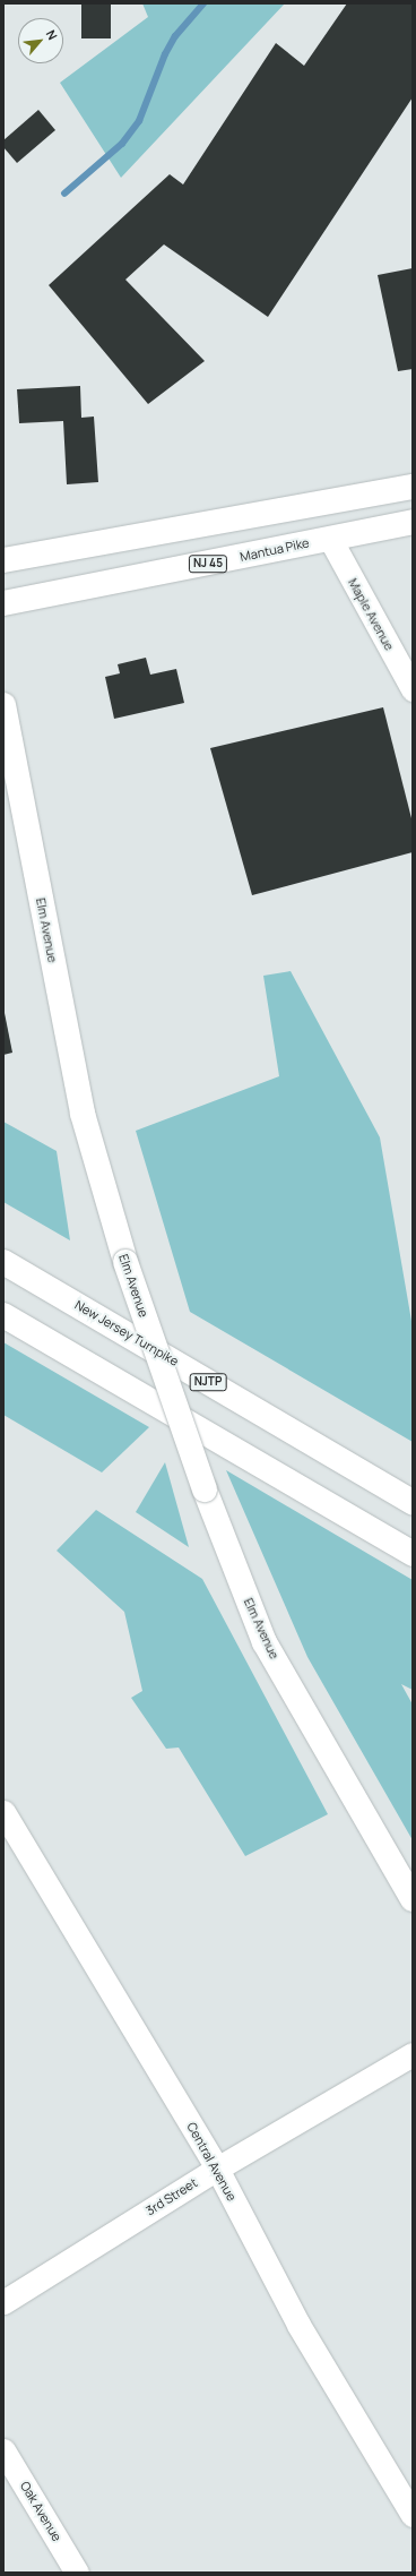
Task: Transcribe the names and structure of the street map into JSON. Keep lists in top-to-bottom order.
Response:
{
  "streets": {
    "main road": [
      "Mantua Pike",
      "NJ 45",
      "Elm Avenue",
      "New Jersey Turnpike",
      "NJTP"
    ],
    "street": [
      "Maple Avenue",
      "Central Avenue",
      "3rd Street",
      "Oak Avenue"
    ]
  },
  "crossings": [
    ["Mantua Pike", "Maple Avenue"],
    ["Central Avenue", "3rd Street"]
  ],
  "north": "top right"
}
